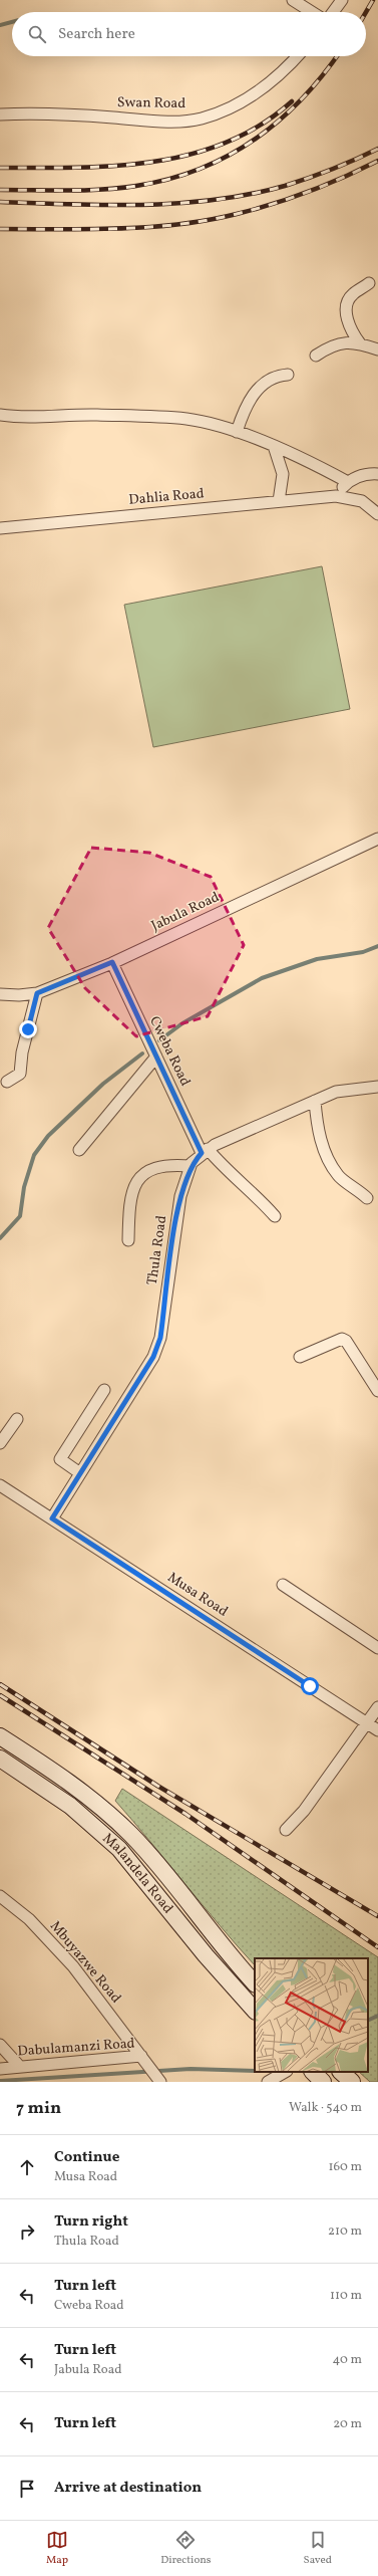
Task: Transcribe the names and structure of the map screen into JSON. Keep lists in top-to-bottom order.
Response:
{
  "streets": {
    "main road": ["Malandela Road"],
    "street": [
      "Swan Road",
      "Dahlia Road",
      "Jabula Road",
      "Cweba Road",
      "Thula Road",
      "Musa Road",
      "Mbuyazwe Road",
      "Dabulamanzi Road"
    ]
  },
  "crossings": [
    ["Jabula Road", "Cweba Road"],
    ["Cweba Road", "Thula Road"],
    ["Thula Road", "Musa Road"],
    ["Mbuyazwe Road", "Dabulamanzi Road"]
  ],
  "page": {
    "search": "Search here",
    "heading": ["7 min", "Walk · 540 m"],
    "list": [
      ["Continue", "Musa Road", "160 m"],
      ["Turn right", "Thula Road", "210 m"],
      ["Turn left", "Cweba Road", "110 m"],
      ["Turn left", "Jabula Road", "40 m"],
      ["Turn left", "20 m"],
      "Arrive at destination"
    ],
    "nav": ["Map", "Directions", "Saved"]
  }
}
